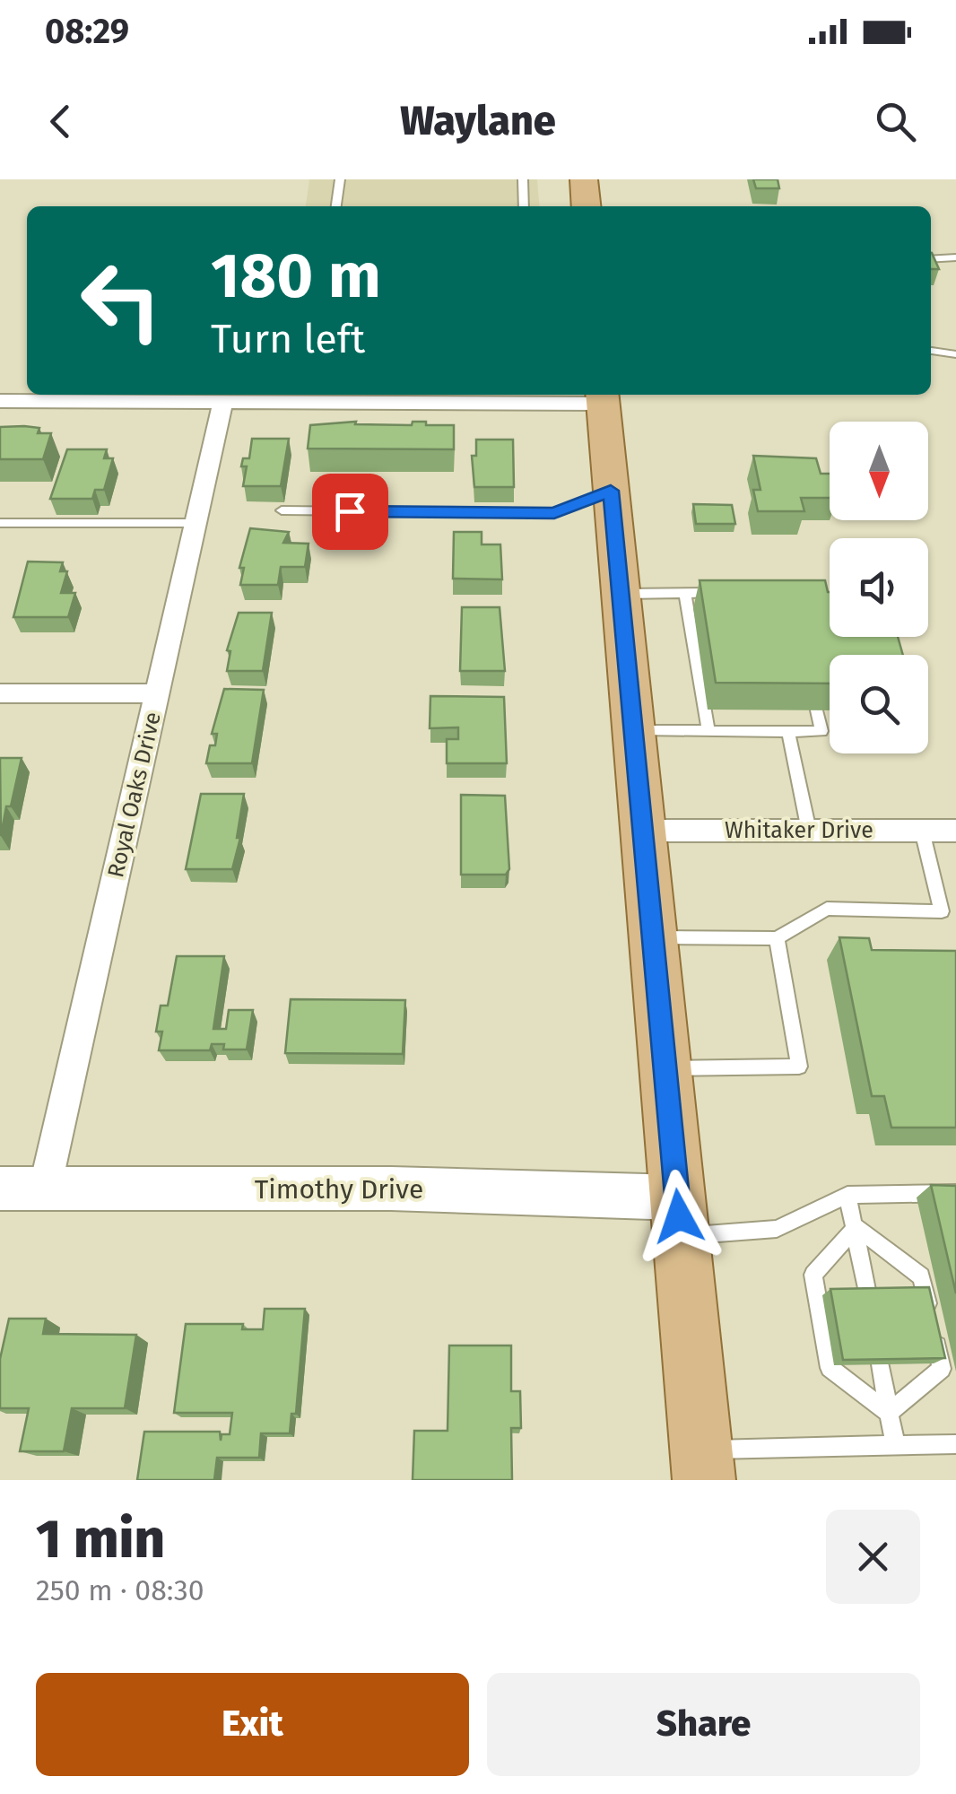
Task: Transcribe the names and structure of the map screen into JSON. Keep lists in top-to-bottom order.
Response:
{
  "streets": {
    "street": ["Royal Oaks Drive", "Whitaker Drive", "Timothy Drive"]
  },
  "crossings": [
    ["Royal Oaks Drive", "Timothy Drive"]
  ],
  "north": "bottom",
  "page": {
    "status": "08:29",
    "header": "Waylane",
    "turn": ["180 m", "Turn left"],
    "heading": ["1 min", "250 m · 08:30"],
    "buttons": ["Exit", "Share"]
  }
}
